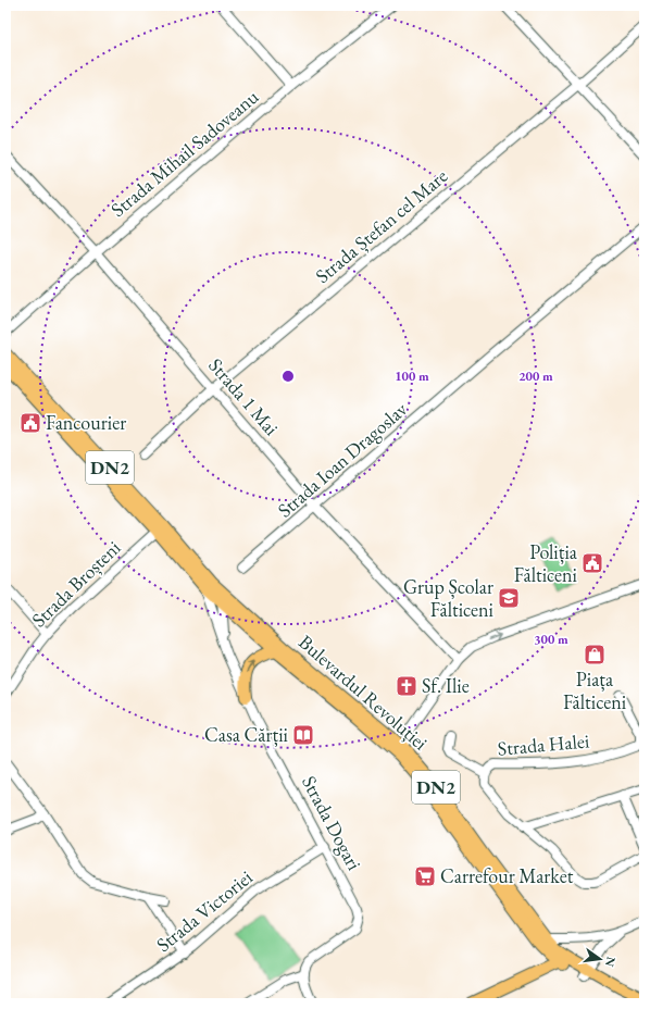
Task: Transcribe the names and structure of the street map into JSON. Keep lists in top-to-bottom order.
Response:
{
  "streets": {
    "main road": ["DN2", "Bulevardul Revoluției"],
    "street": [
      "Strada Mihail Sadoveanu",
      "Strada Ștefan cel Mare",
      "Strada 1 Mai",
      "Strada Ioan Dragoslav",
      "Strada Broșteni",
      "Strada Halei",
      "Strada Dogari",
      "Strada Victoriei"
    ]
  },
  "crossings": [
    ["Strada Mihail Sadoveanu", "Strada 1 Mai"],
    ["Strada Ștefan cel Mare", "Strada 1 Mai"],
    ["Strada 1 Mai", "Strada Ioan Dragoslav"],
    ["DN2", "Strada Broșteni"],
    ["DN2", "Bulevardul Revoluției"],
    ["DN2", "Strada Dogari"],
    ["Bulevardul Revoluției", "Strada Dogari"],
    ["Strada Dogari", "Strada Victoriei"]
  ],
  "places": {
    "public building": ["Fancourier", "Poliția Fălticeni"],
    "school or university": ["Grup Școlar Fălticeni"],
    "shop": ["Piața Fălticeni"],
    "church": ["Sf. Ilie"],
    "library": ["Casa Cărții"],
    "supermarket": ["Carrefour Market"]
  },
  "north": "right",
  "rings": ["100 m", "200 m", "300 m"]
}
